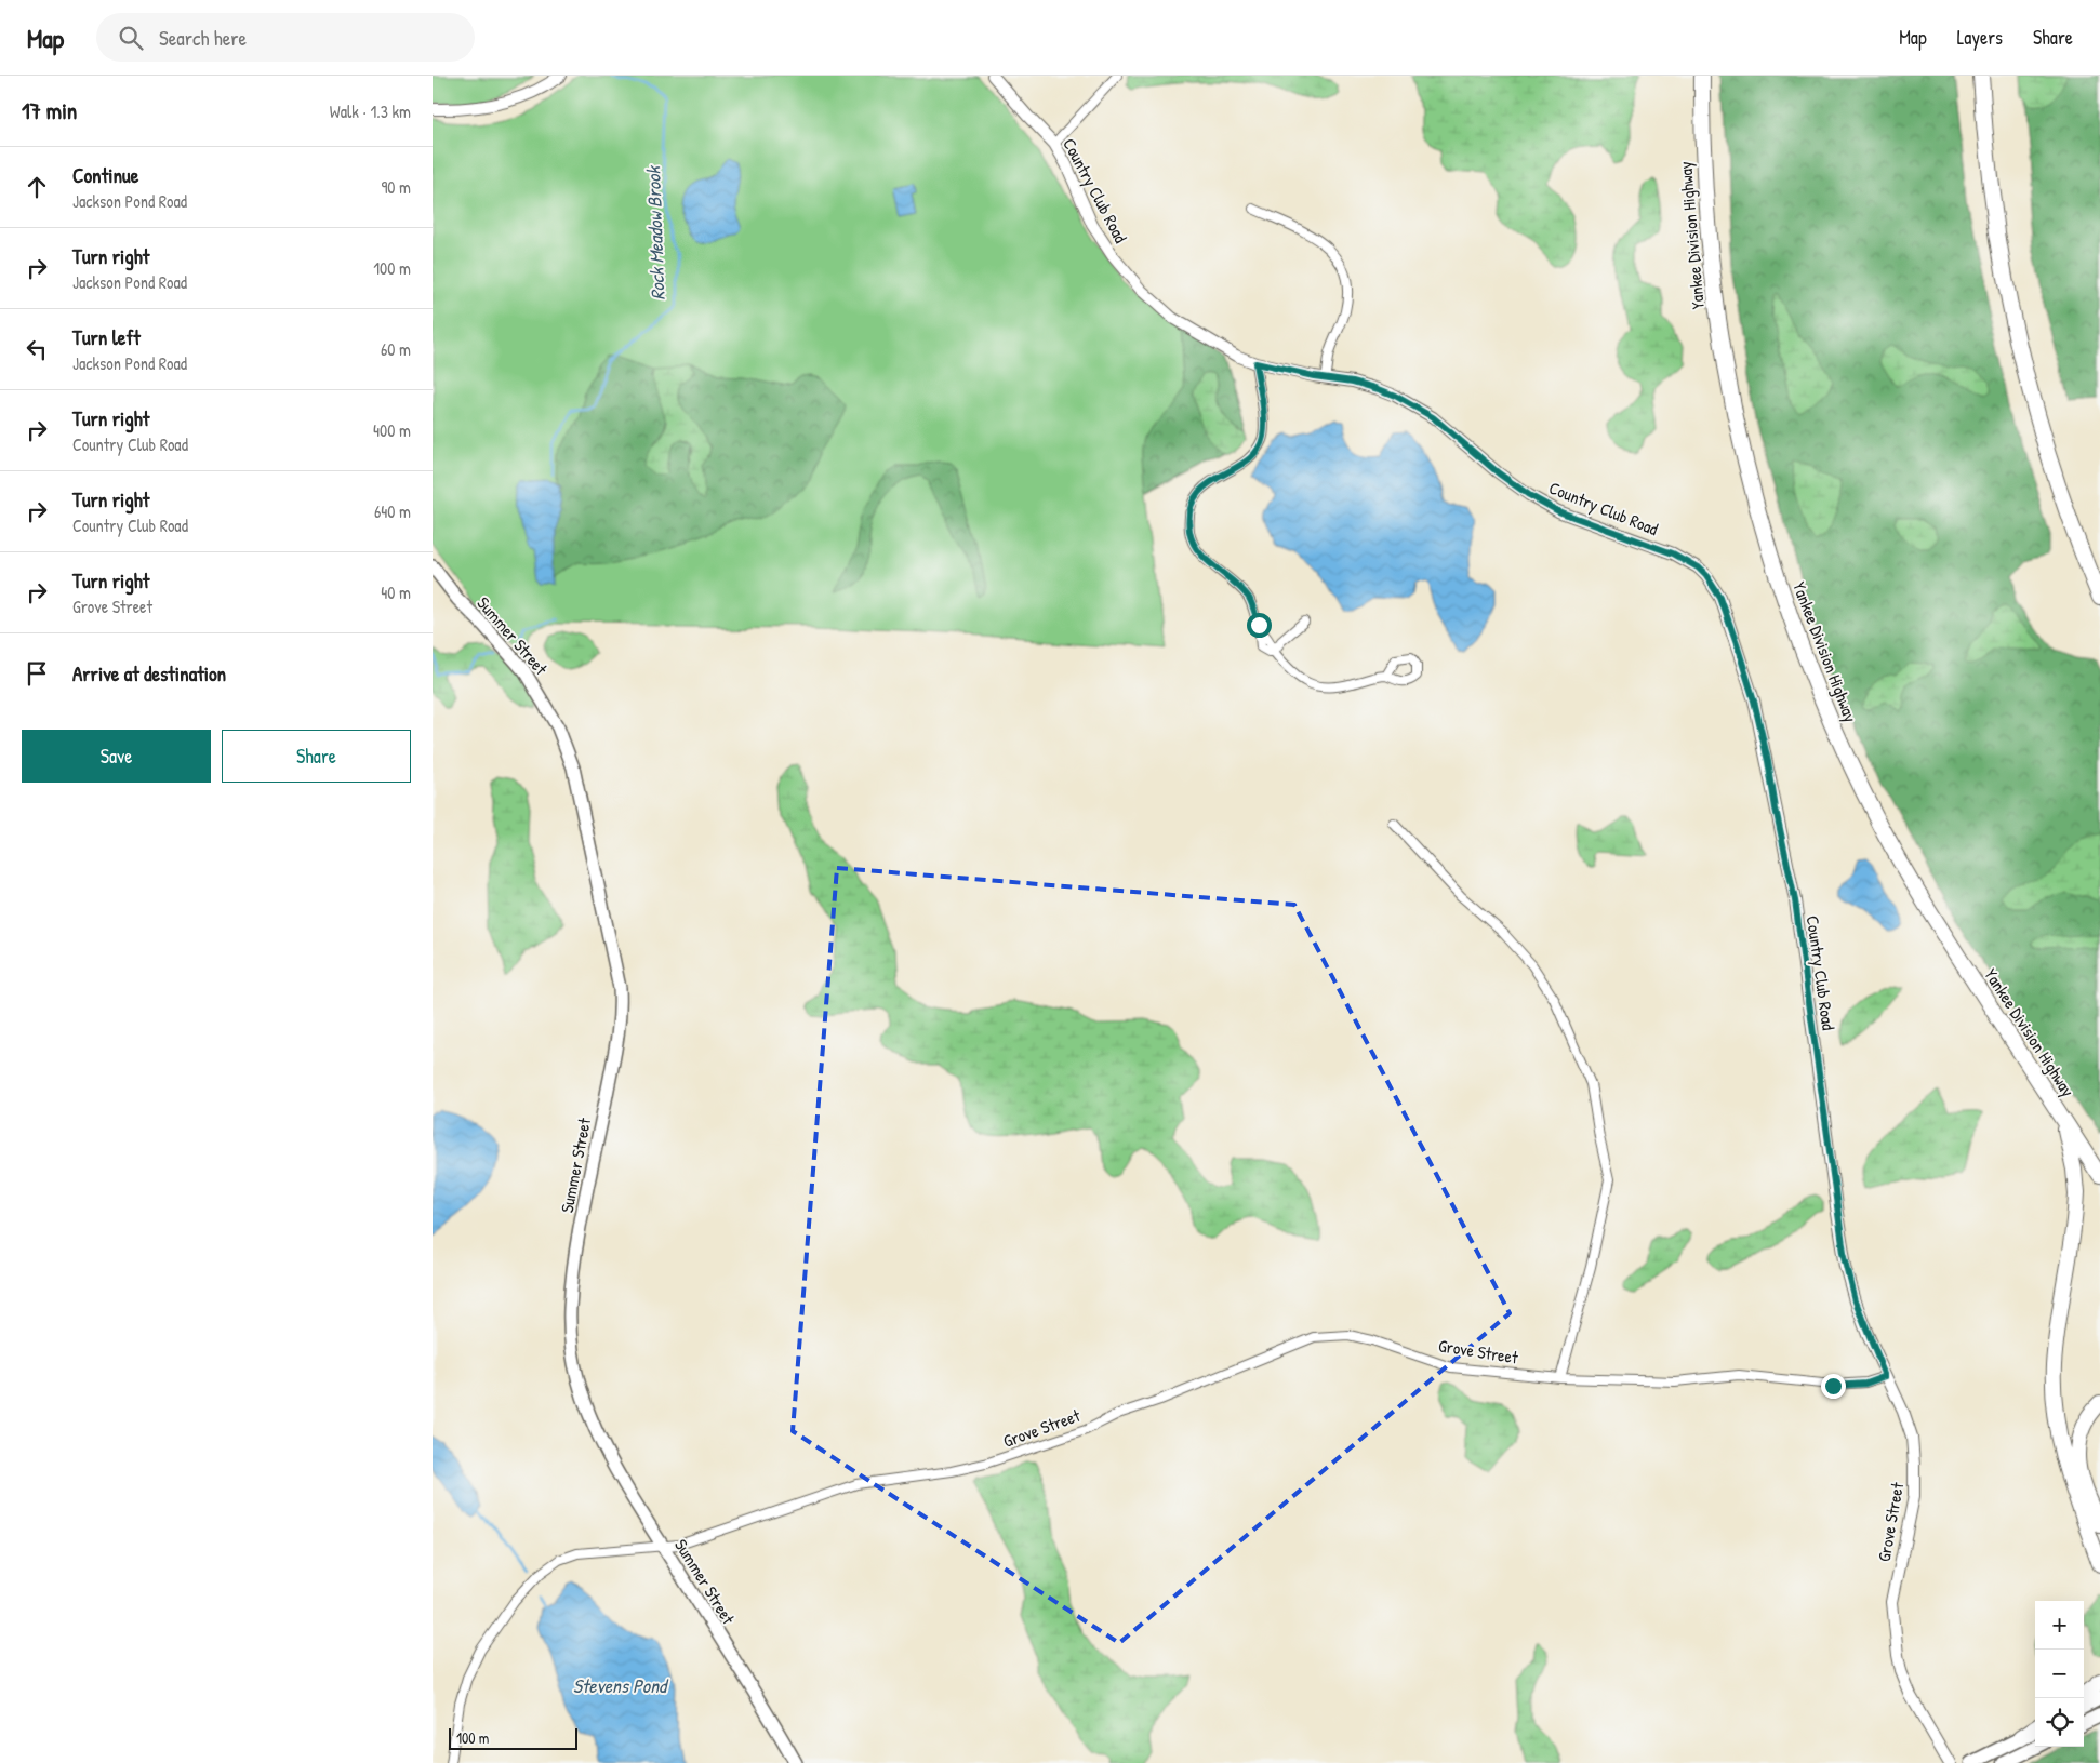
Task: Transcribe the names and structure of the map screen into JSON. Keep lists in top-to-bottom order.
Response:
{
  "streets": {
    "highway": ["Yankee Division Highway"],
    "main road": ["Summer Street"],
    "street": ["Country Club Road", "Grove Street"]
  },
  "crossings": [
    ["Country Club Road", "Grove Street"],
    ["Summer Street", "Grove Street"]
  ],
  "water": ["Rock Meadow Brook", "Stevens Pond"],
  "scale_bar": "100 m",
  "page": {
    "header": "Map",
    "search": "Search here",
    "nav": ["Map", "Layers", "Share"],
    "heading": ["17 min", "Walk · 1.3 km"],
    "list": [
      ["Continue", "Jackson Pond Road", "90 m"],
      ["Turn right", "Jackson Pond Road", "100 m"],
      ["Turn left", "Jackson Pond Road", "60 m"],
      ["Turn right", "Country Club Road", "400 m"],
      ["Turn right", "Country Club Road", "640 m"],
      ["Turn right", "Grove Street", "40 m"],
      "Arrive at destination"
    ],
    "buttons": ["Save", "Share"],
    "map_buttons": ["+", "−"],
    "scale": "100 m"
  }
}
